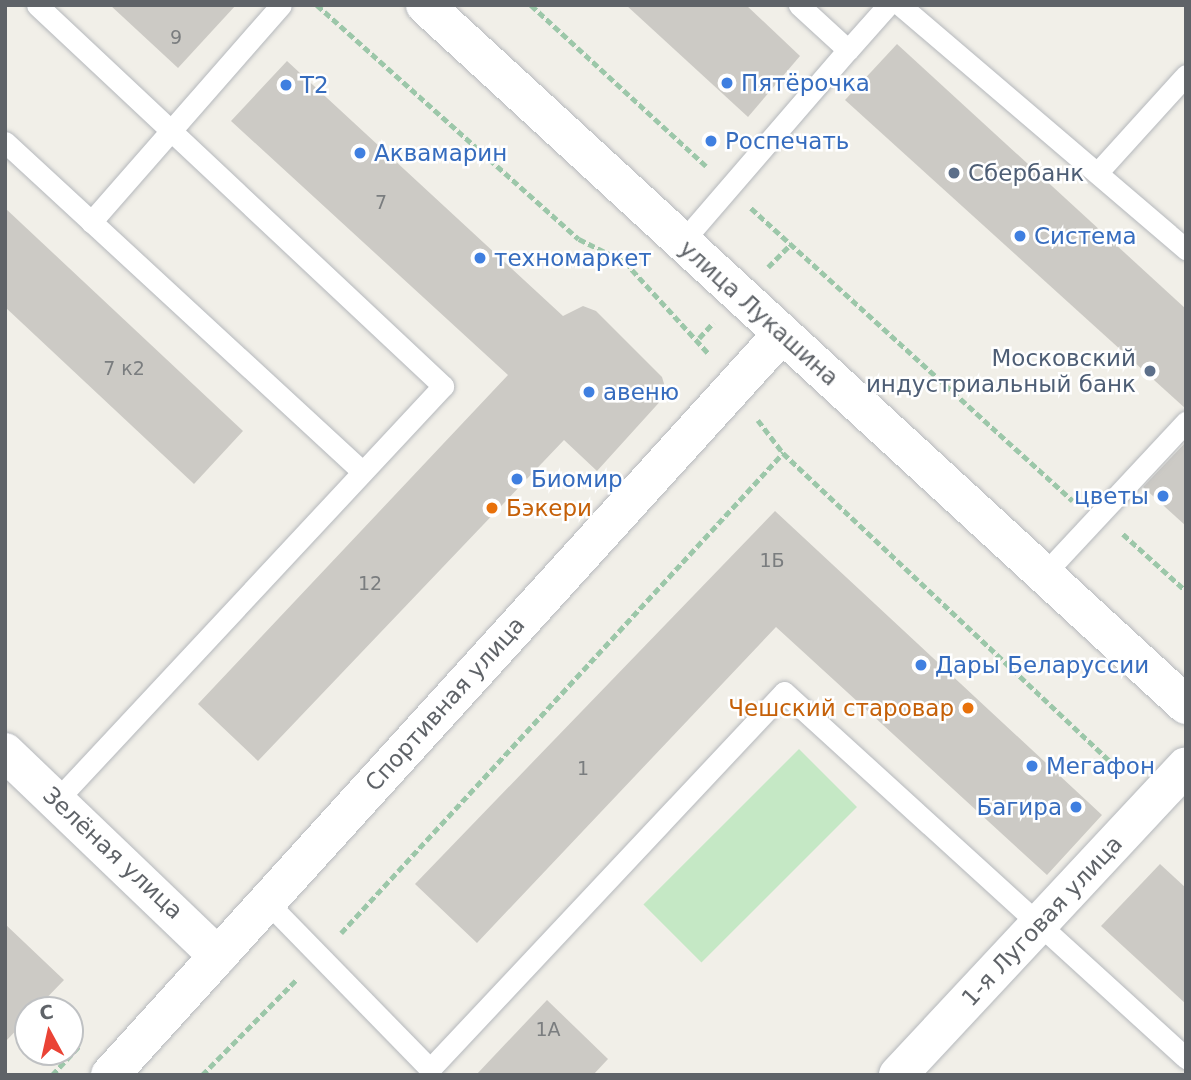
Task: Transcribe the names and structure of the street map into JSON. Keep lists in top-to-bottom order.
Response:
{
  "streets": {
    "street": [
      "улица Лукашина",
      "Спортивная улица",
      "Зелёная улица",
      "1-я Луговая улица"
    ]
  },
  "crossings": [
    ["улица Лукашина", "Спортивная улица"],
    ["Спортивная улица", "Зелёная улица"]
  ],
  "places": [
    "Пятёрочка",
    "T2",
    "Роспечать",
    "Аквамарин",
    "Сбербанк",
    "Система",
    "техномаркет",
    "Московский индустриальный банк",
    "авеню",
    "Биомир",
    "цветы",
    "Бэкери",
    "Дары Беларуссии",
    "Чешский старовар",
    "Мегафон",
    "Багира"
  ],
  "house_numbers": [
    "9",
    "7",
    "7 к2",
    "1Б",
    "12",
    "1",
    "1А"
  ],
  "north": "top"
}
